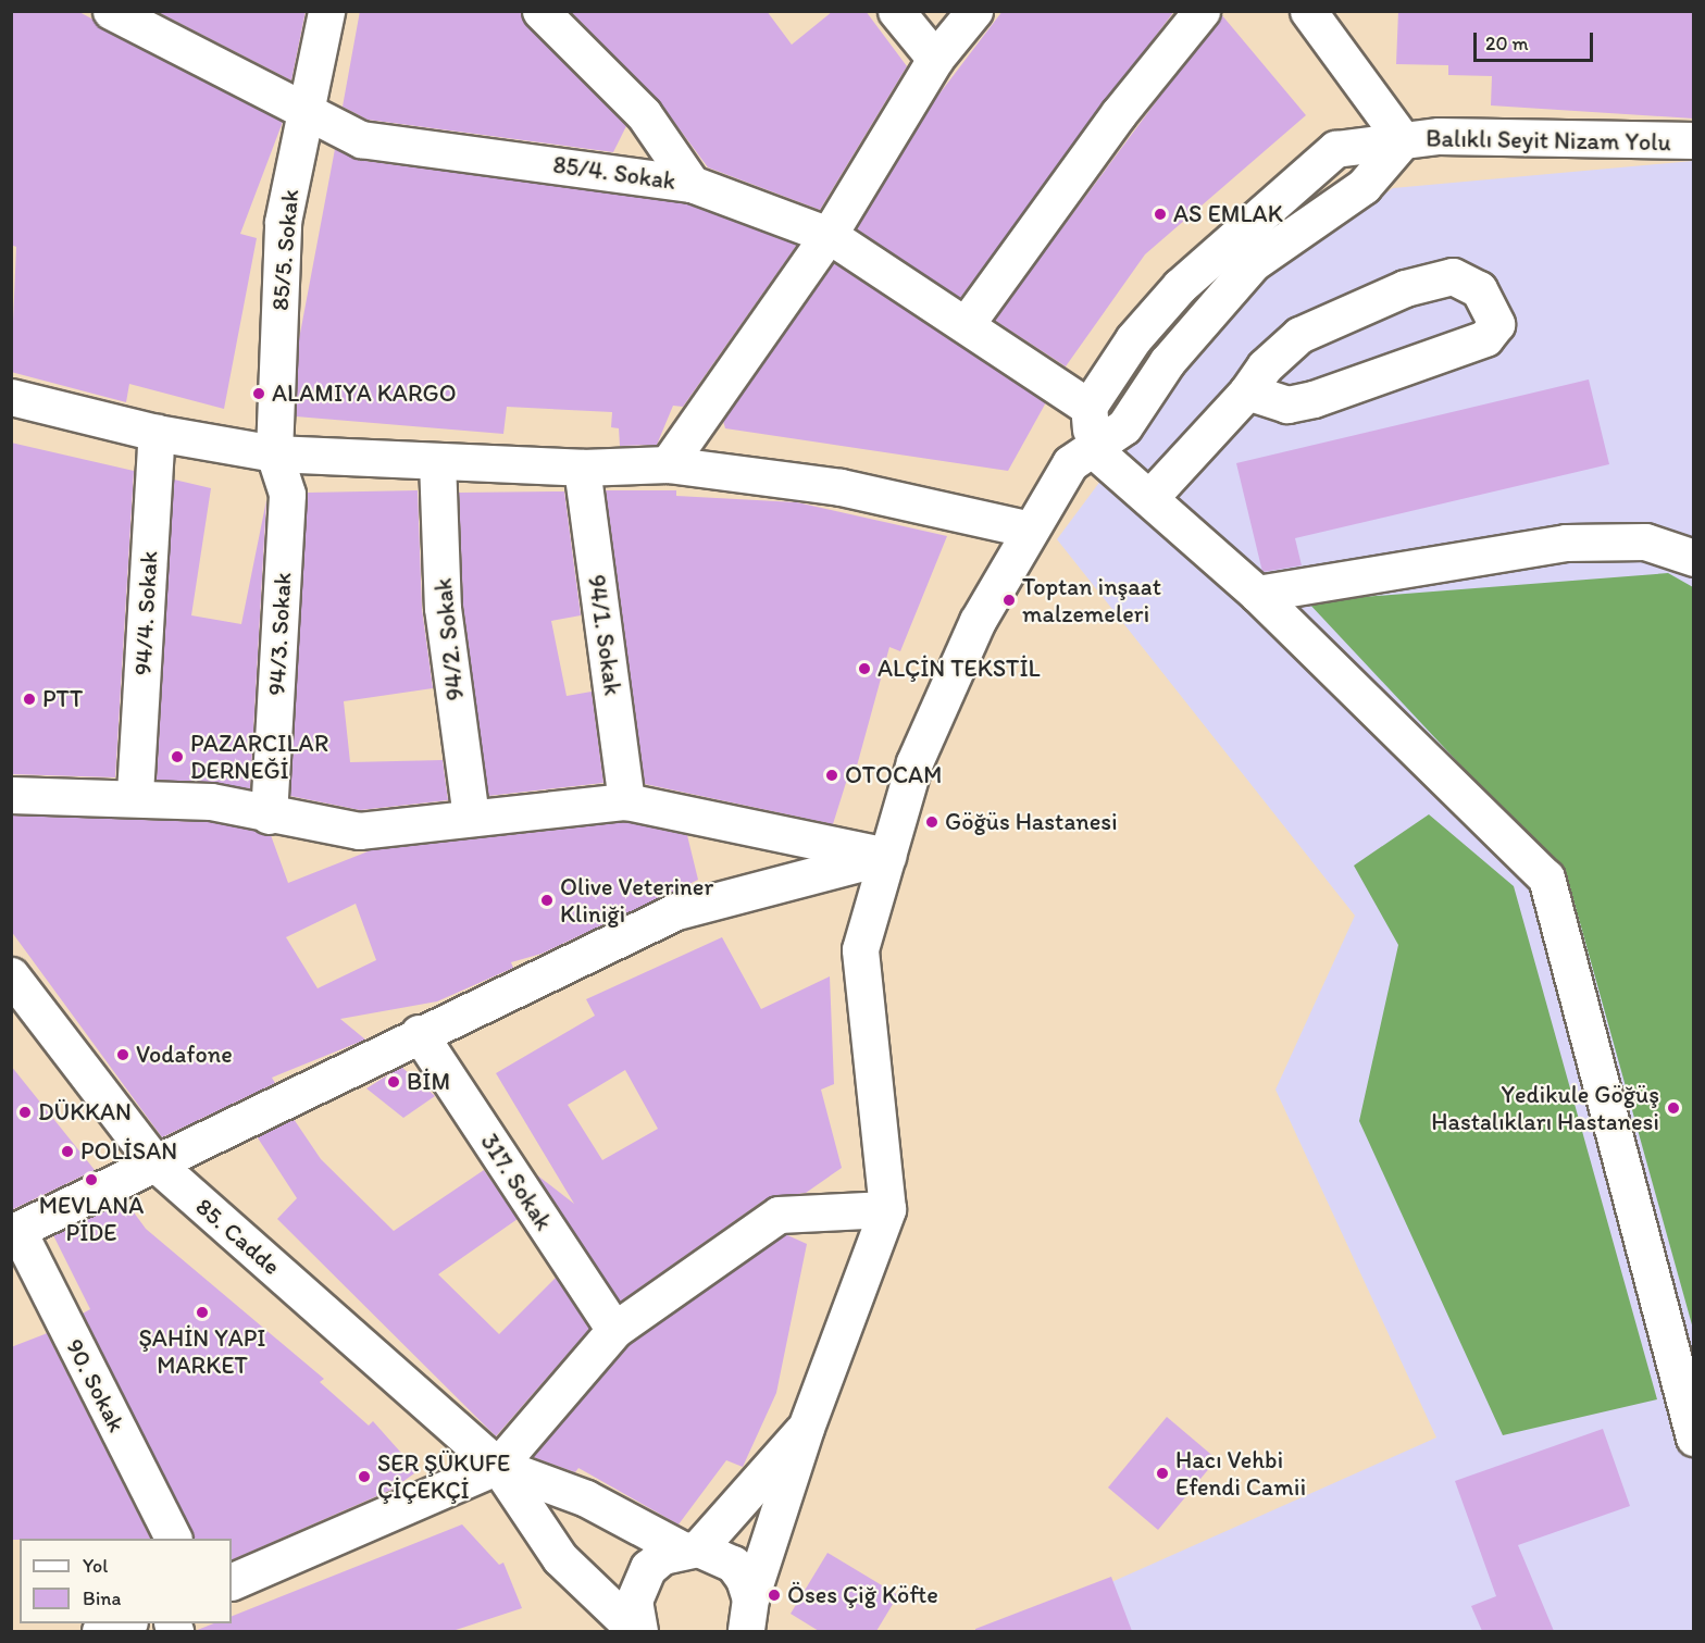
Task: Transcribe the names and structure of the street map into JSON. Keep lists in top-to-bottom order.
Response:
{
  "streets": {
    "street": [
      "Balıklı Seyit Nizam Yolu",
      "85/4. Sokak",
      "85/5. Sokak",
      "94/4. Sokak",
      "94/3. Sokak",
      "94/1. Sokak",
      "94/2. Sokak",
      "317. Sokak",
      "85. Cadde",
      "90. Sokak"
    ]
  },
  "crossings": [
    ["Balıklı Seyit Nizam Yolu", "85/4. Sokak"],
    ["85/4. Sokak", "85/5. Sokak"],
    ["85/5. Sokak", "94/3. Sokak"]
  ],
  "places": [
    "AS EMLAK",
    "ALAMIYA KARGO",
    "Toptan inşaat malzemeleri",
    "ALÇİN TEKSTİL",
    "PTT",
    "PAZARCILAR DERNEĞİ",
    "OTOCAM",
    "Göğüs Hastanesi",
    "Olive Veteriner Kliniği",
    "Vodafone",
    "BİM",
    "Yedikule Göğüş Hastalıkları Hastanesi",
    "DÜKKAN",
    "POLİSAN",
    "MEVLANA PİDE",
    "ŞAHİN YAPI MARKET",
    "Hacı Vehbi Efendi Camii",
    "SER ŞÜKUFE ÇİÇEKÇİ",
    "Öses Çiğ Köfte"
  ],
  "legend": ["Yol", "Bina"],
  "scale_bar": "20 m"
}
